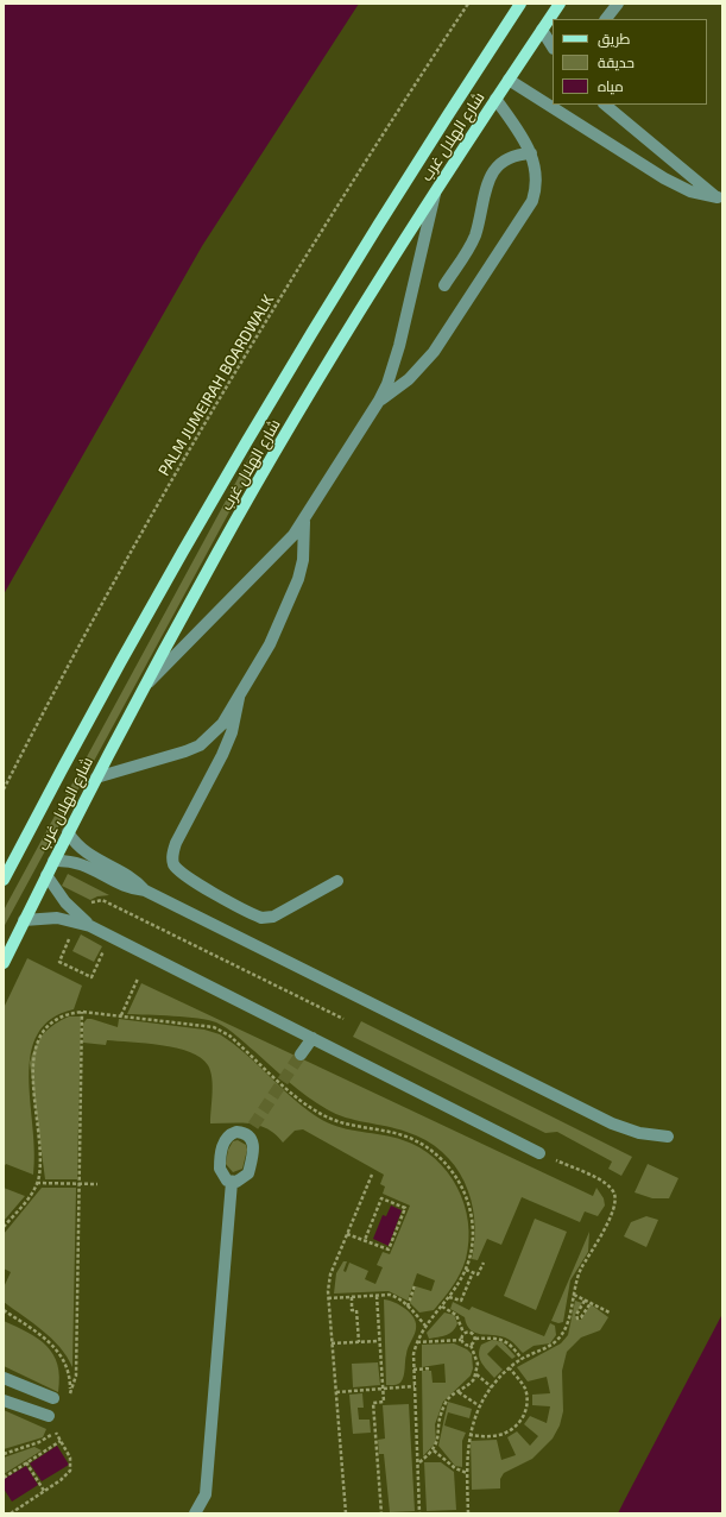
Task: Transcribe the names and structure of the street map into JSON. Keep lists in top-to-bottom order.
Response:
{
  "streets": {
    "main road": ["شارع الهلال غرب"],
    "path": ["PALM JUMEIRAH BOARDWALK"]
  },
  "legend": ["طريق", "حديقة", "مياه"]
}
